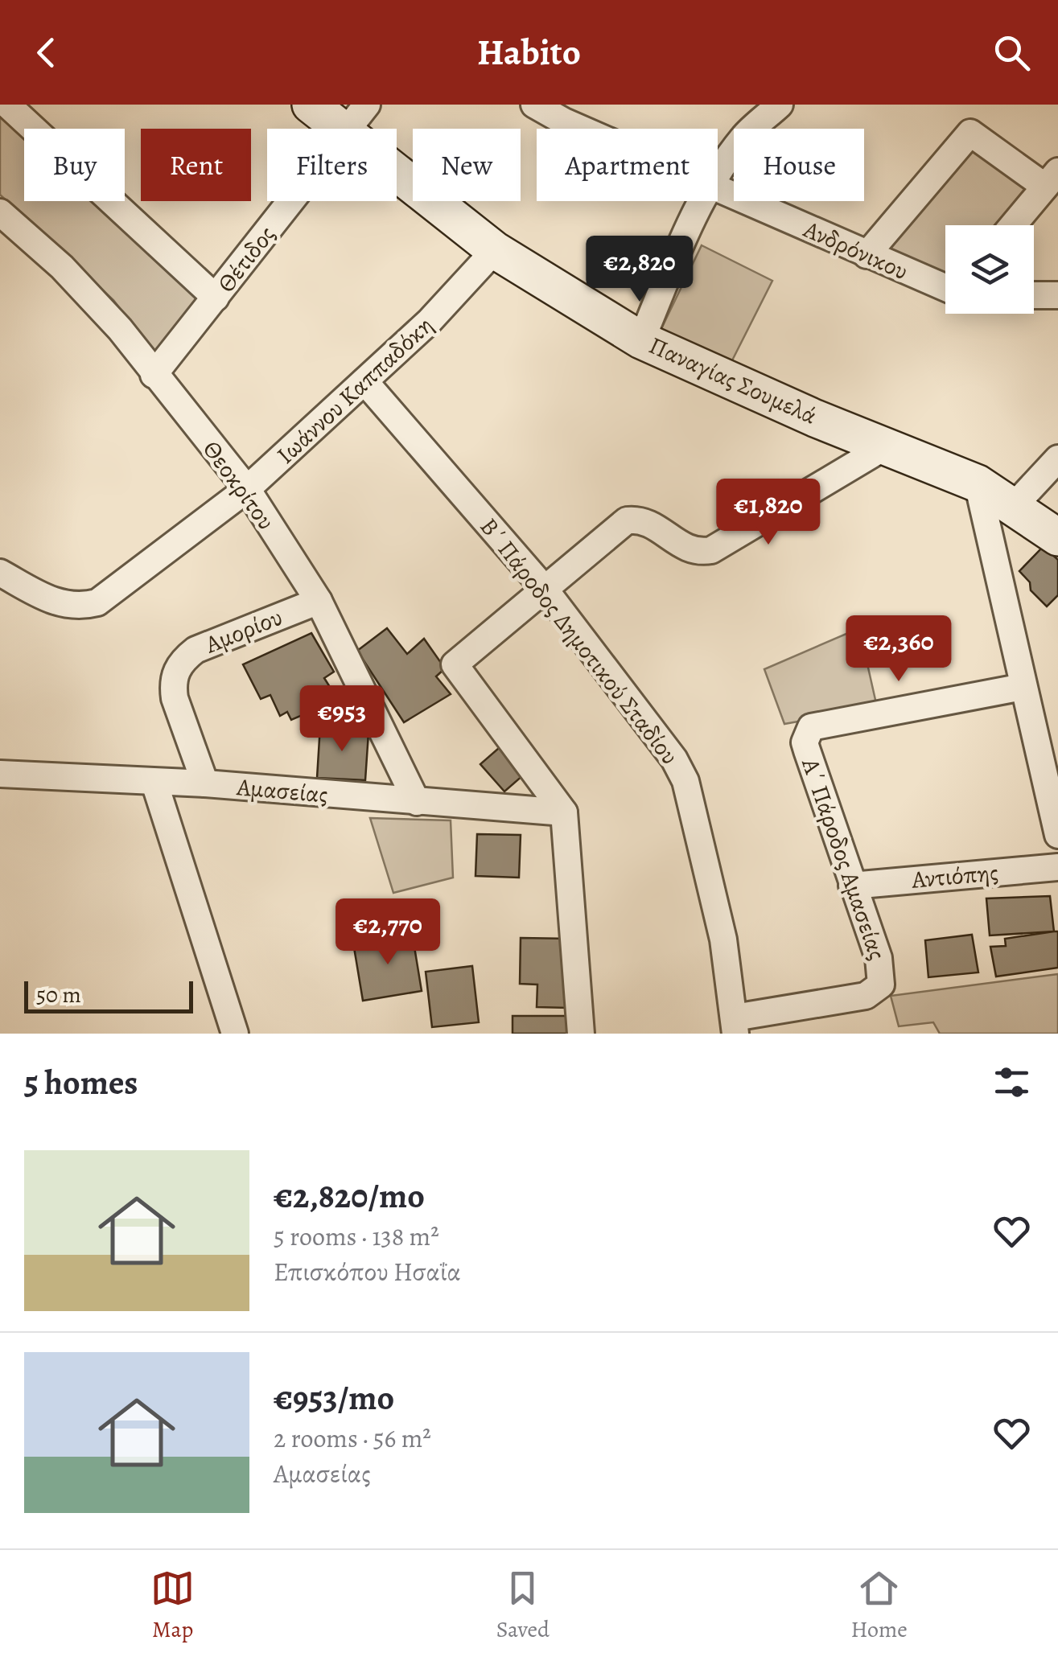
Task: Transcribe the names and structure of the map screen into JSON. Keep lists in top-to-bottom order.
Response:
{
  "streets": {
    "street": [
      "Ανδρόνικου",
      "Θέτιδος",
      "Παναγίας Σουμελά",
      "Ιωάννου Καππαδόκη",
      "Θεοκρίτου",
      "Αμορίου",
      "Β΄ Πάροδος Δημοτικού Σταδίου",
      "Αμασείας",
      "Α΄ Πάροδος Αμασείας",
      "Αντιόπης"
    ]
  },
  "crossings": [
    ["Θέτιδος", "Θεοκρίτου"],
    ["Παναγίας Σουμελά", "Ιωάννου Καππαδόκη"],
    ["Ιωάννου Καππαδόκη", "Θεοκρίτου"],
    ["Ιωάννου Καππαδόκη", "Β΄ Πάροδος Δημοτικού Σταδίου"],
    ["Θεοκρίτου", "Αμορίου"],
    ["Θεοκρίτου", "Αμασείας"],
    ["Αμορίου", "Αμασείας"],
    ["Β΄ Πάροδος Δημοτικού Σταδίου", "Α΄ Πάροδος Αμασείας"],
    ["Α΄ Πάροδος Αμασείας", "Αντιόπης"]
  ],
  "scale_bar": "50 m",
  "page": {
    "header": "Habito",
    "chip": [
      "Buy",
      "Rent",
      "Filters",
      "New",
      "Apartment",
      "House"
    ],
    "price": [
      "€2,820",
      "€1,820",
      "€2,360",
      "€953",
      "€2,770"
    ],
    "scale": "50 m",
    "heading": "5 homes",
    "list": [
      {
        "name": "€2,820/mo",
        "note": "5 rooms · 138 m² · Επισκόπου Ησαΐα"
      },
      {
        "name": "€953/mo",
        "note": "2 rooms · 56 m² · Αμασείας"
      }
    ],
    "tabs": ["Map", "Saved", "Home"]
  }
}
